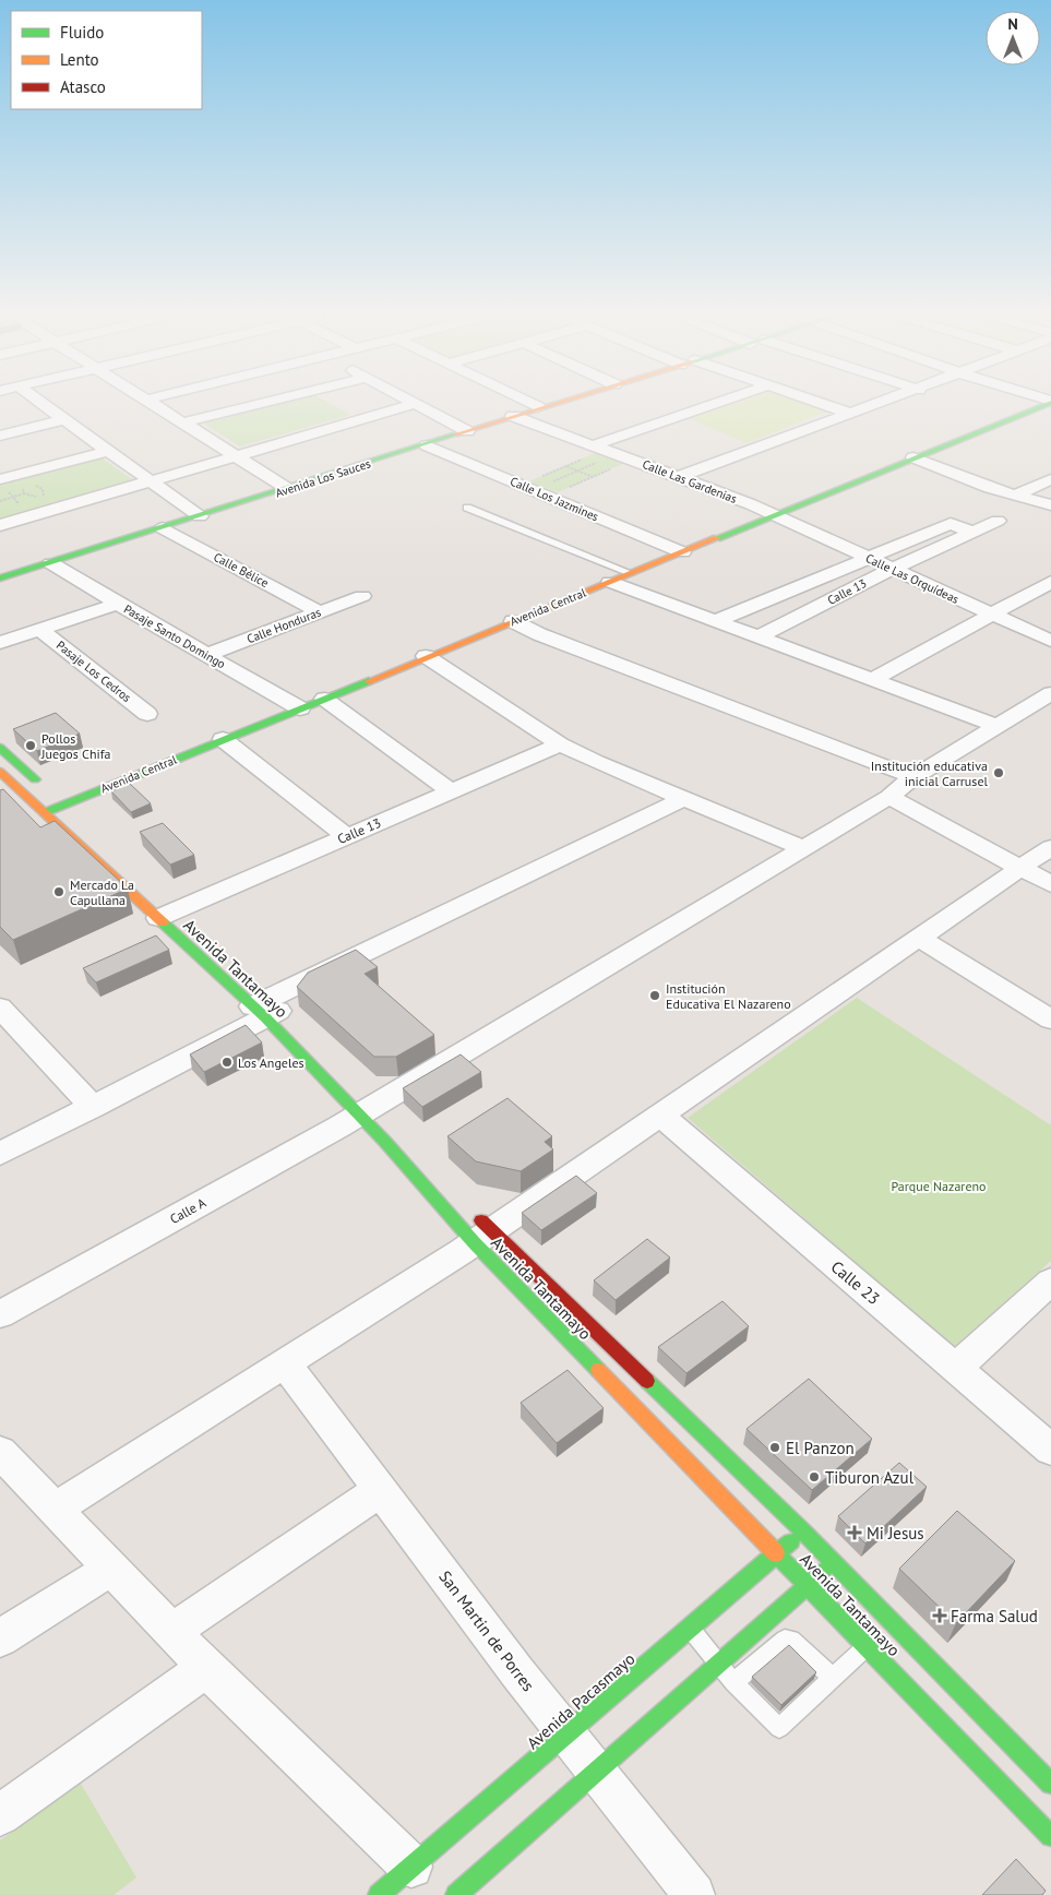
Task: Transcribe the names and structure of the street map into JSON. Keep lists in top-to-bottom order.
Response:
{
  "streets": {
    "street": [
      "Avenida Los Sauces",
      "Calle Las Gardenias",
      "Calle Los Jazmines",
      "Calle Bélice",
      "Calle Las Orquídeas",
      "Calle 13",
      "Avenida Central",
      "Calle Honduras",
      "Pasaje Santo Domingo",
      "Pasaje Los Cedros",
      "Avenida Tantamayo",
      "Calle A",
      "Calle 23",
      "San Martin de Porres",
      "Avenida Pacasmayo"
    ]
  },
  "crossings": [
    ["Avenida Los Sauces", "Calle Las Gardenias"],
    ["Avenida Los Sauces", "Calle Los Jazmines"],
    ["Avenida Los Sauces", "Calle Bélice"],
    ["Avenida Los Sauces", "Pasaje Santo Domingo"],
    ["Calle Las Gardenias", "Calle Las Orquídeas"],
    ["Calle Las Gardenias", "Avenida Central"],
    ["Calle Los Jazmines", "Avenida Central"],
    ["Calle Bélice", "Calle Honduras"],
    ["Calle Las Orquídeas", "Calle 13"],
    ["Calle Las Orquídeas", "Avenida Central"],
    ["Calle 13", "Avenida Tantamayo"],
    ["Avenida Central", "Pasaje Santo Domingo"],
    ["Avenida Central", "Avenida Tantamayo"],
    ["Calle Honduras", "Pasaje Santo Domingo"],
    ["Avenida Tantamayo", "Calle A"],
    ["Avenida Tantamayo", "Avenida Pacasmayo"],
    ["San Martin de Porres", "Avenida Pacasmayo"]
  ],
  "parks": ["Parque Nazareno"],
  "places": {
    "other": [
      "Pollos Juegos Chifa",
      "Institución educativa inicial Carrusel",
      "Mercado La Capullana",
      "Institución Educativa El Nazareno",
      "Los Angeles",
      "El Panzon",
      "Tiburon Azul"
    ],
    "health": ["Mi Jesus", "Farma Salud"]
  },
  "legend": ["Fluido", "Lento", "Atasco"],
  "north": "top"
}
